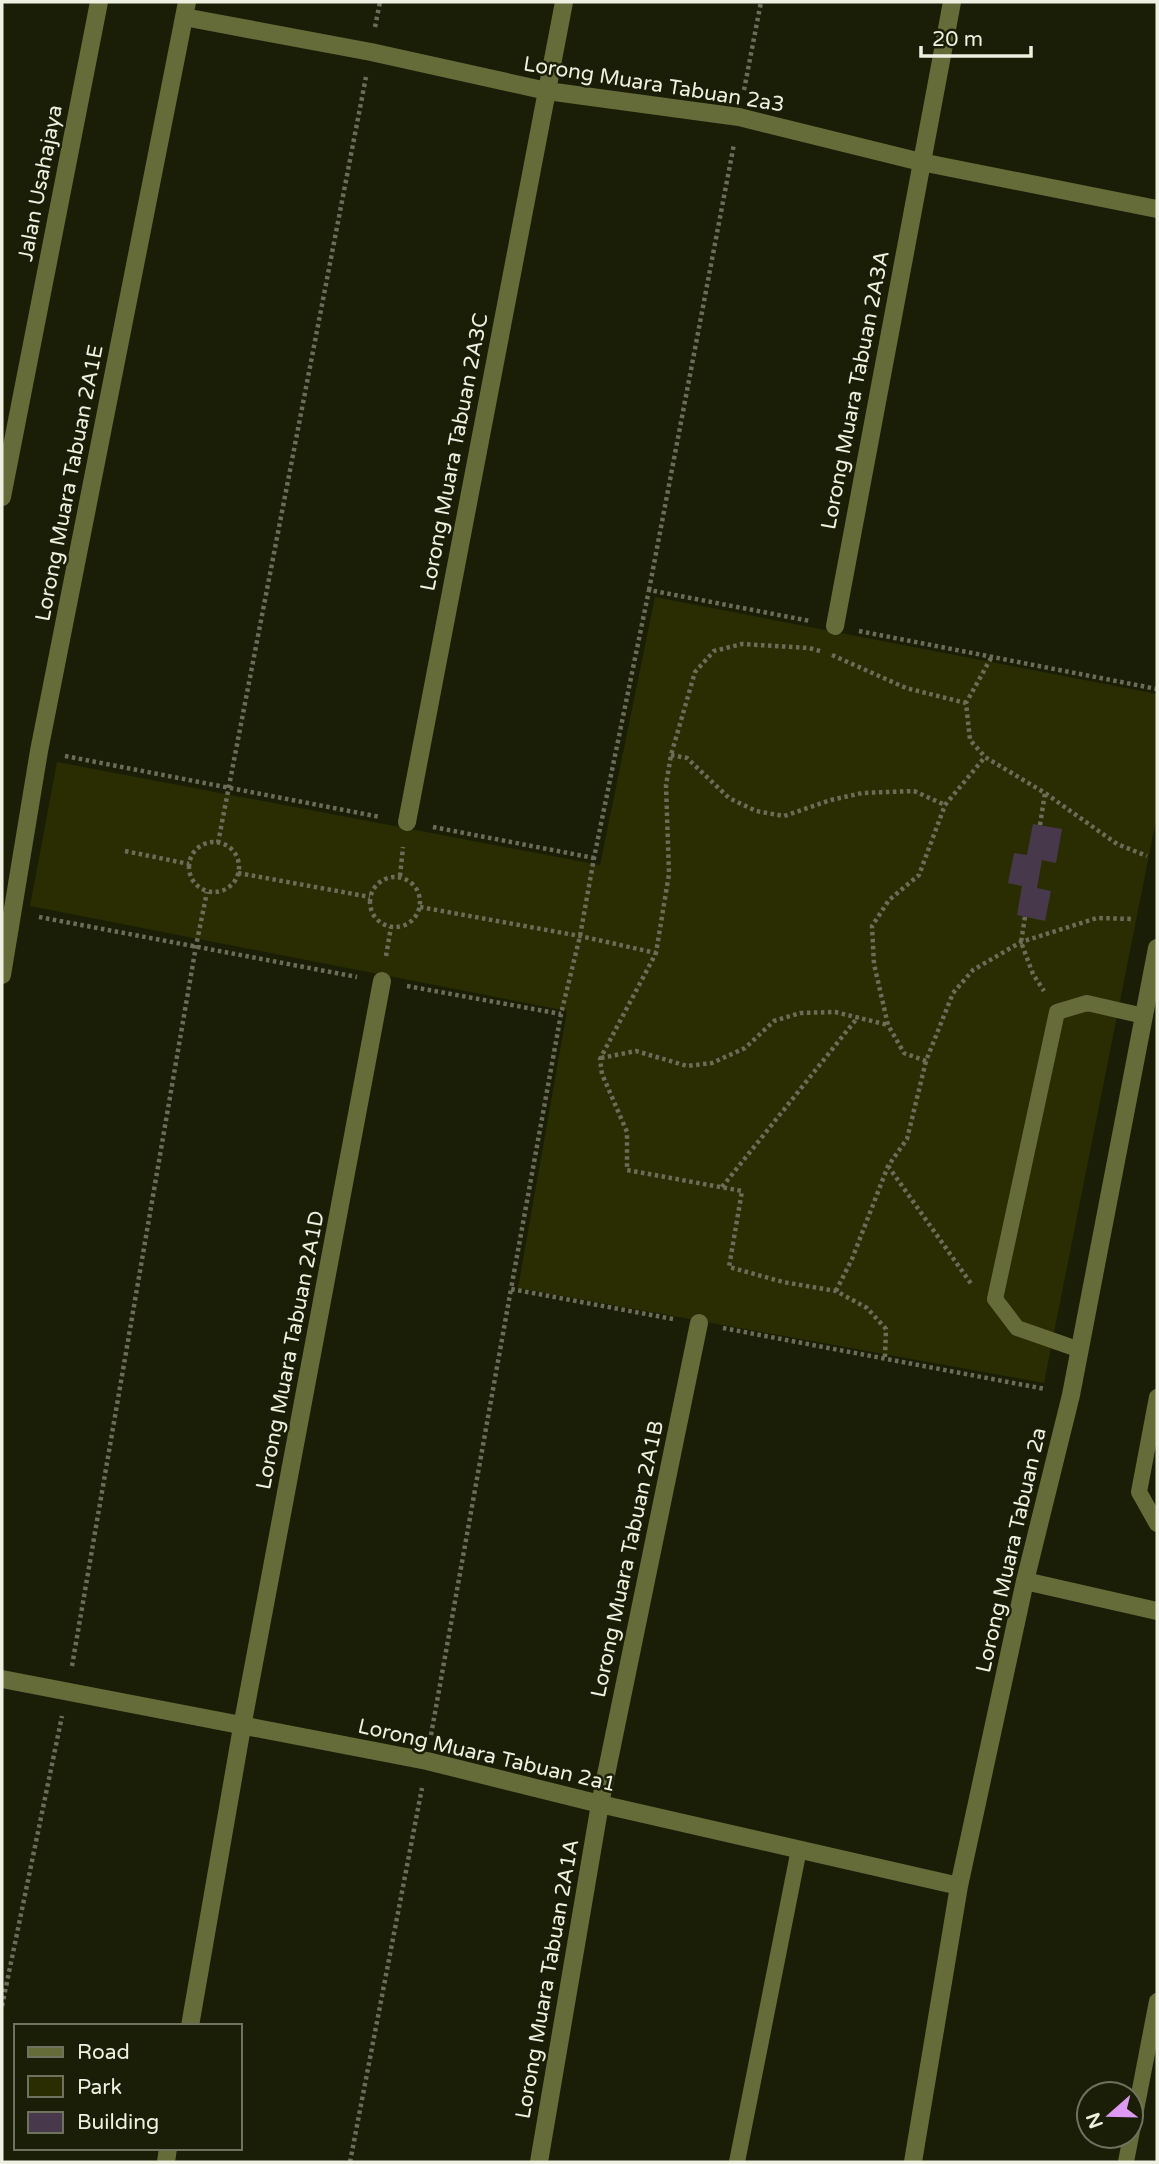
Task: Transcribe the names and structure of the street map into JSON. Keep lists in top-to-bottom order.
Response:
{
  "streets": {
    "street": [
      "Lorong Muara Tabuan 2a3",
      "Jalan Usahajaya",
      "Lorong Muara Tabuan 2A3A",
      "Lorong Muara Tabuan 2A3C",
      "Lorong Muara Tabuan 2A1E",
      "Lorong Muara Tabuan 2A1D",
      "Lorong Muara Tabuan 2a",
      "Lorong Muara Tabuan 2A1B",
      "Lorong Muara Tabuan 2a1",
      "Lorong Muara Tabuan 2A1A"
    ]
  },
  "crossings": [
    ["Lorong Muara Tabuan 2a3", "Lorong Muara Tabuan 2A3A"],
    ["Lorong Muara Tabuan 2a3", "Lorong Muara Tabuan 2A3C"],
    ["Lorong Muara Tabuan 2a3", "Lorong Muara Tabuan 2A1E"],
    ["Lorong Muara Tabuan 2A1D", "Lorong Muara Tabuan 2a1"],
    ["Lorong Muara Tabuan 2a", "Lorong Muara Tabuan 2a1"],
    ["Lorong Muara Tabuan 2A1B", "Lorong Muara Tabuan 2a1"],
    ["Lorong Muara Tabuan 2A1B", "Lorong Muara Tabuan 2A1A"],
    ["Lorong Muara Tabuan 2a1", "Lorong Muara Tabuan 2A1A"]
  ],
  "legend": ["Road", "Park", "Building"],
  "scale_bar": "20 m",
  "north": "left"
}
